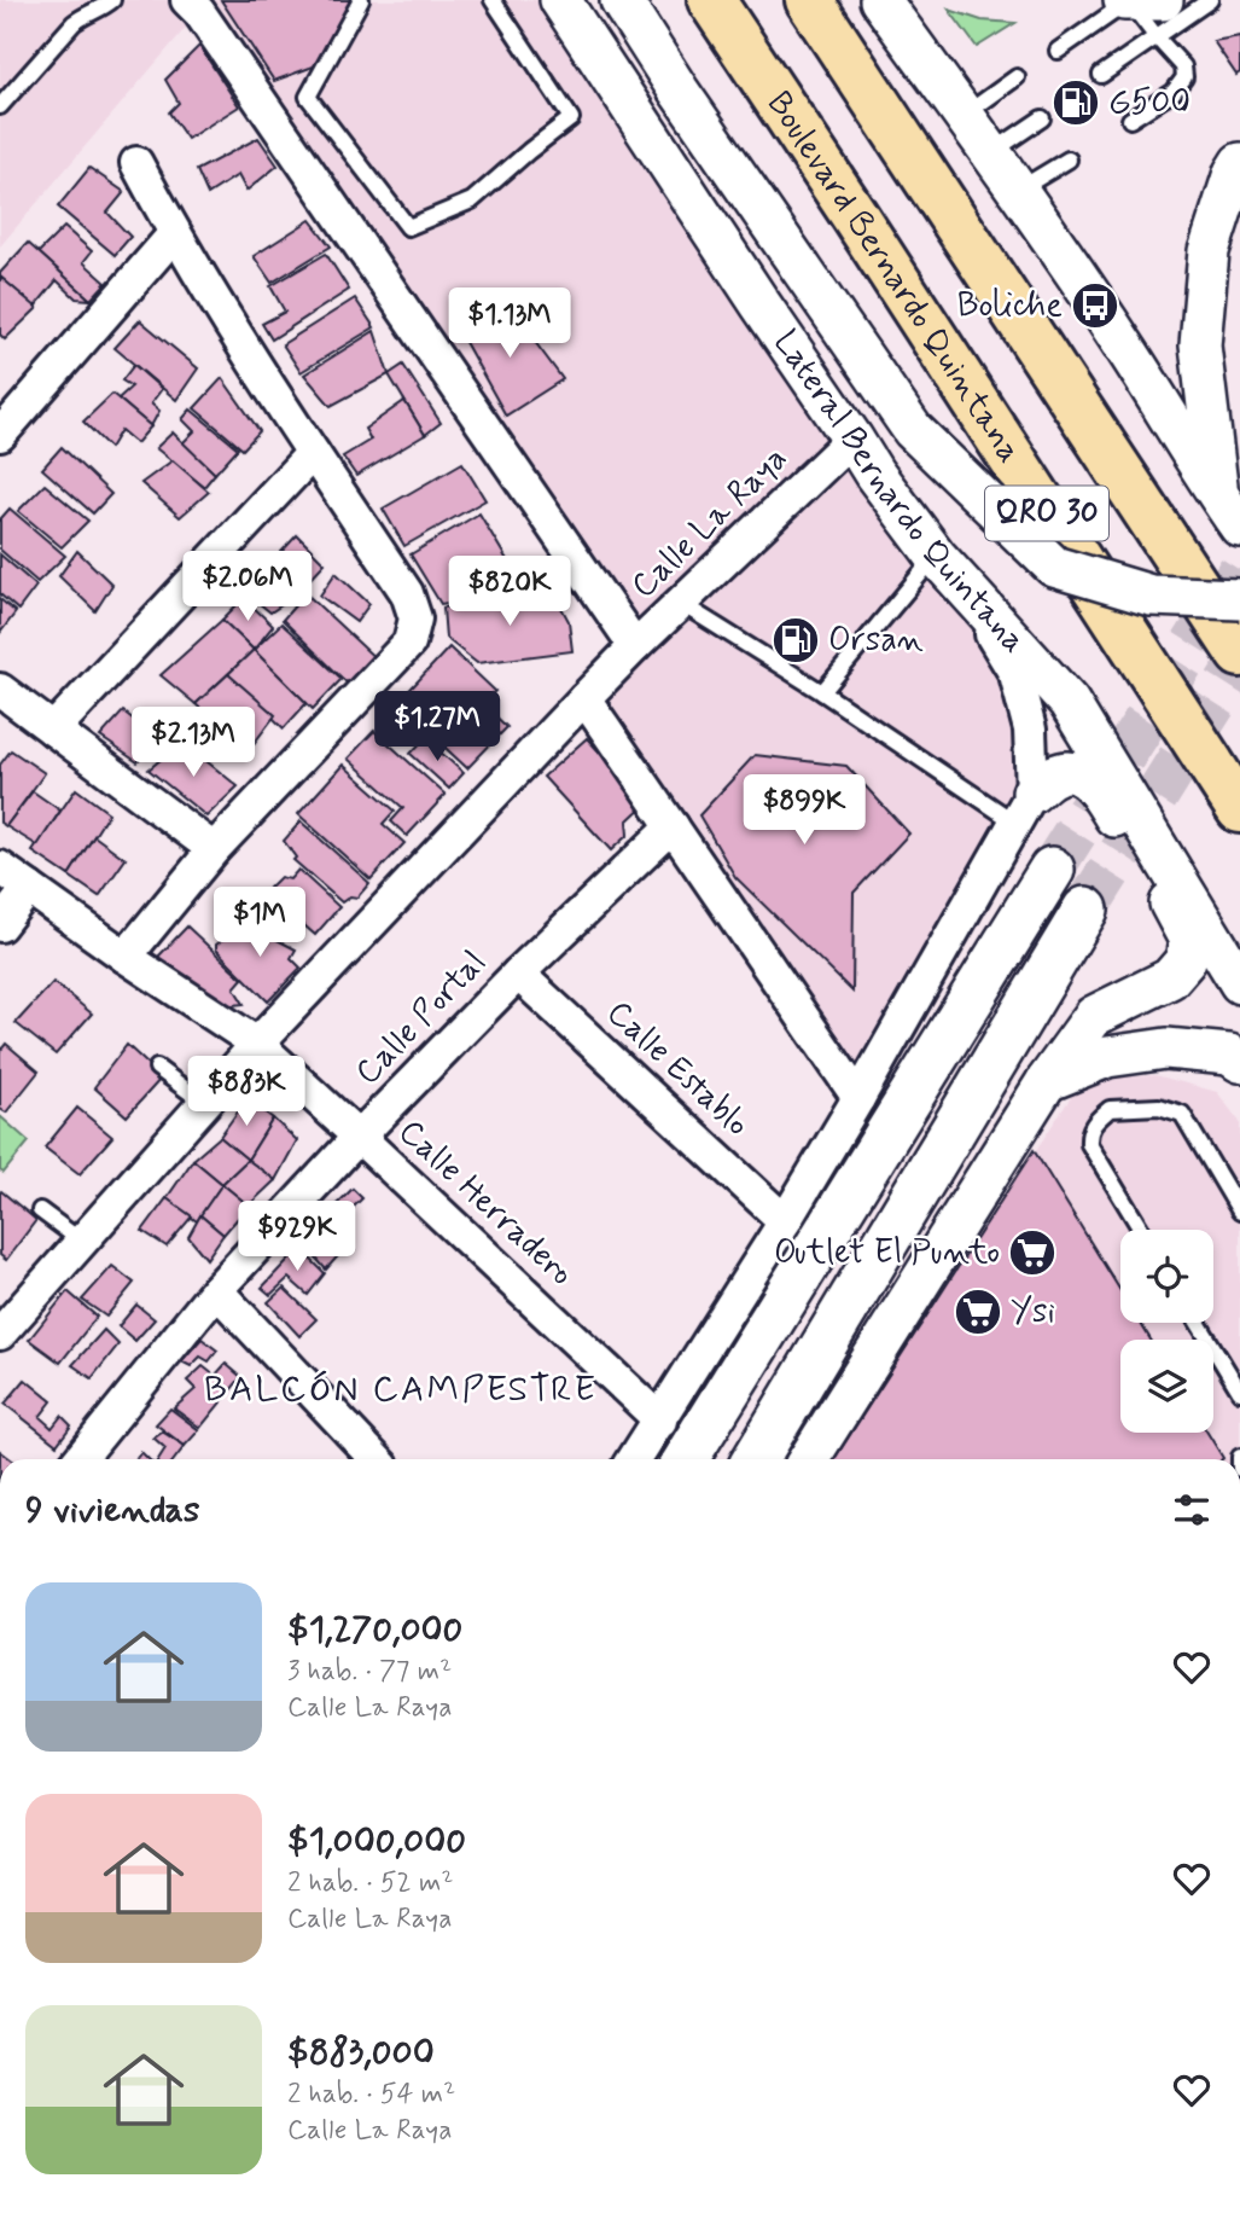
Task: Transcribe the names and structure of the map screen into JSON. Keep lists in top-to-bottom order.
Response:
{
  "streets": {
    "main road": ["Boulevard Bernardo Quintana", "QRO 30"],
    "street": [
      "Lateral Bernardo Quintana",
      "Calle La Raya",
      "Calle Portal",
      "Calle Establo",
      "Calle Herradero"
    ]
  },
  "crossings": [
    ["Lateral Bernardo Quintana", "Calle La Raya"],
    ["Calle La Raya", "Calle Herradero"],
    ["Calle Portal", "Calle Establo"],
    ["Calle Portal", "Calle Herradero"]
  ],
  "districts": ["BALCÓN CAMPESTRE"],
  "places": {
    "fuel station": ["G500", "Orsan"],
    "bus stop": ["Boliche"],
    "supermarket": ["Outlet El Punto", "Ysi"]
  },
  "page": {
    "price": [
      "$1.13M",
      "$2.06M",
      "$820K",
      "$1.27M",
      "$2.13M",
      "$899K",
      "$1M",
      "$883K",
      "$929K"
    ],
    "heading": "9 viviendas",
    "list": [
      {
        "name": "$1,270,000",
        "note": "3 hab. · 77 m² · Calle La Raya"
      },
      {
        "name": "$1,000,000",
        "note": "2 hab. · 52 m² · Calle La Raya"
      },
      {
        "name": "$883,000",
        "note": "2 hab. · 54 m² · Calle La Raya"
      }
    ]
  }
}
